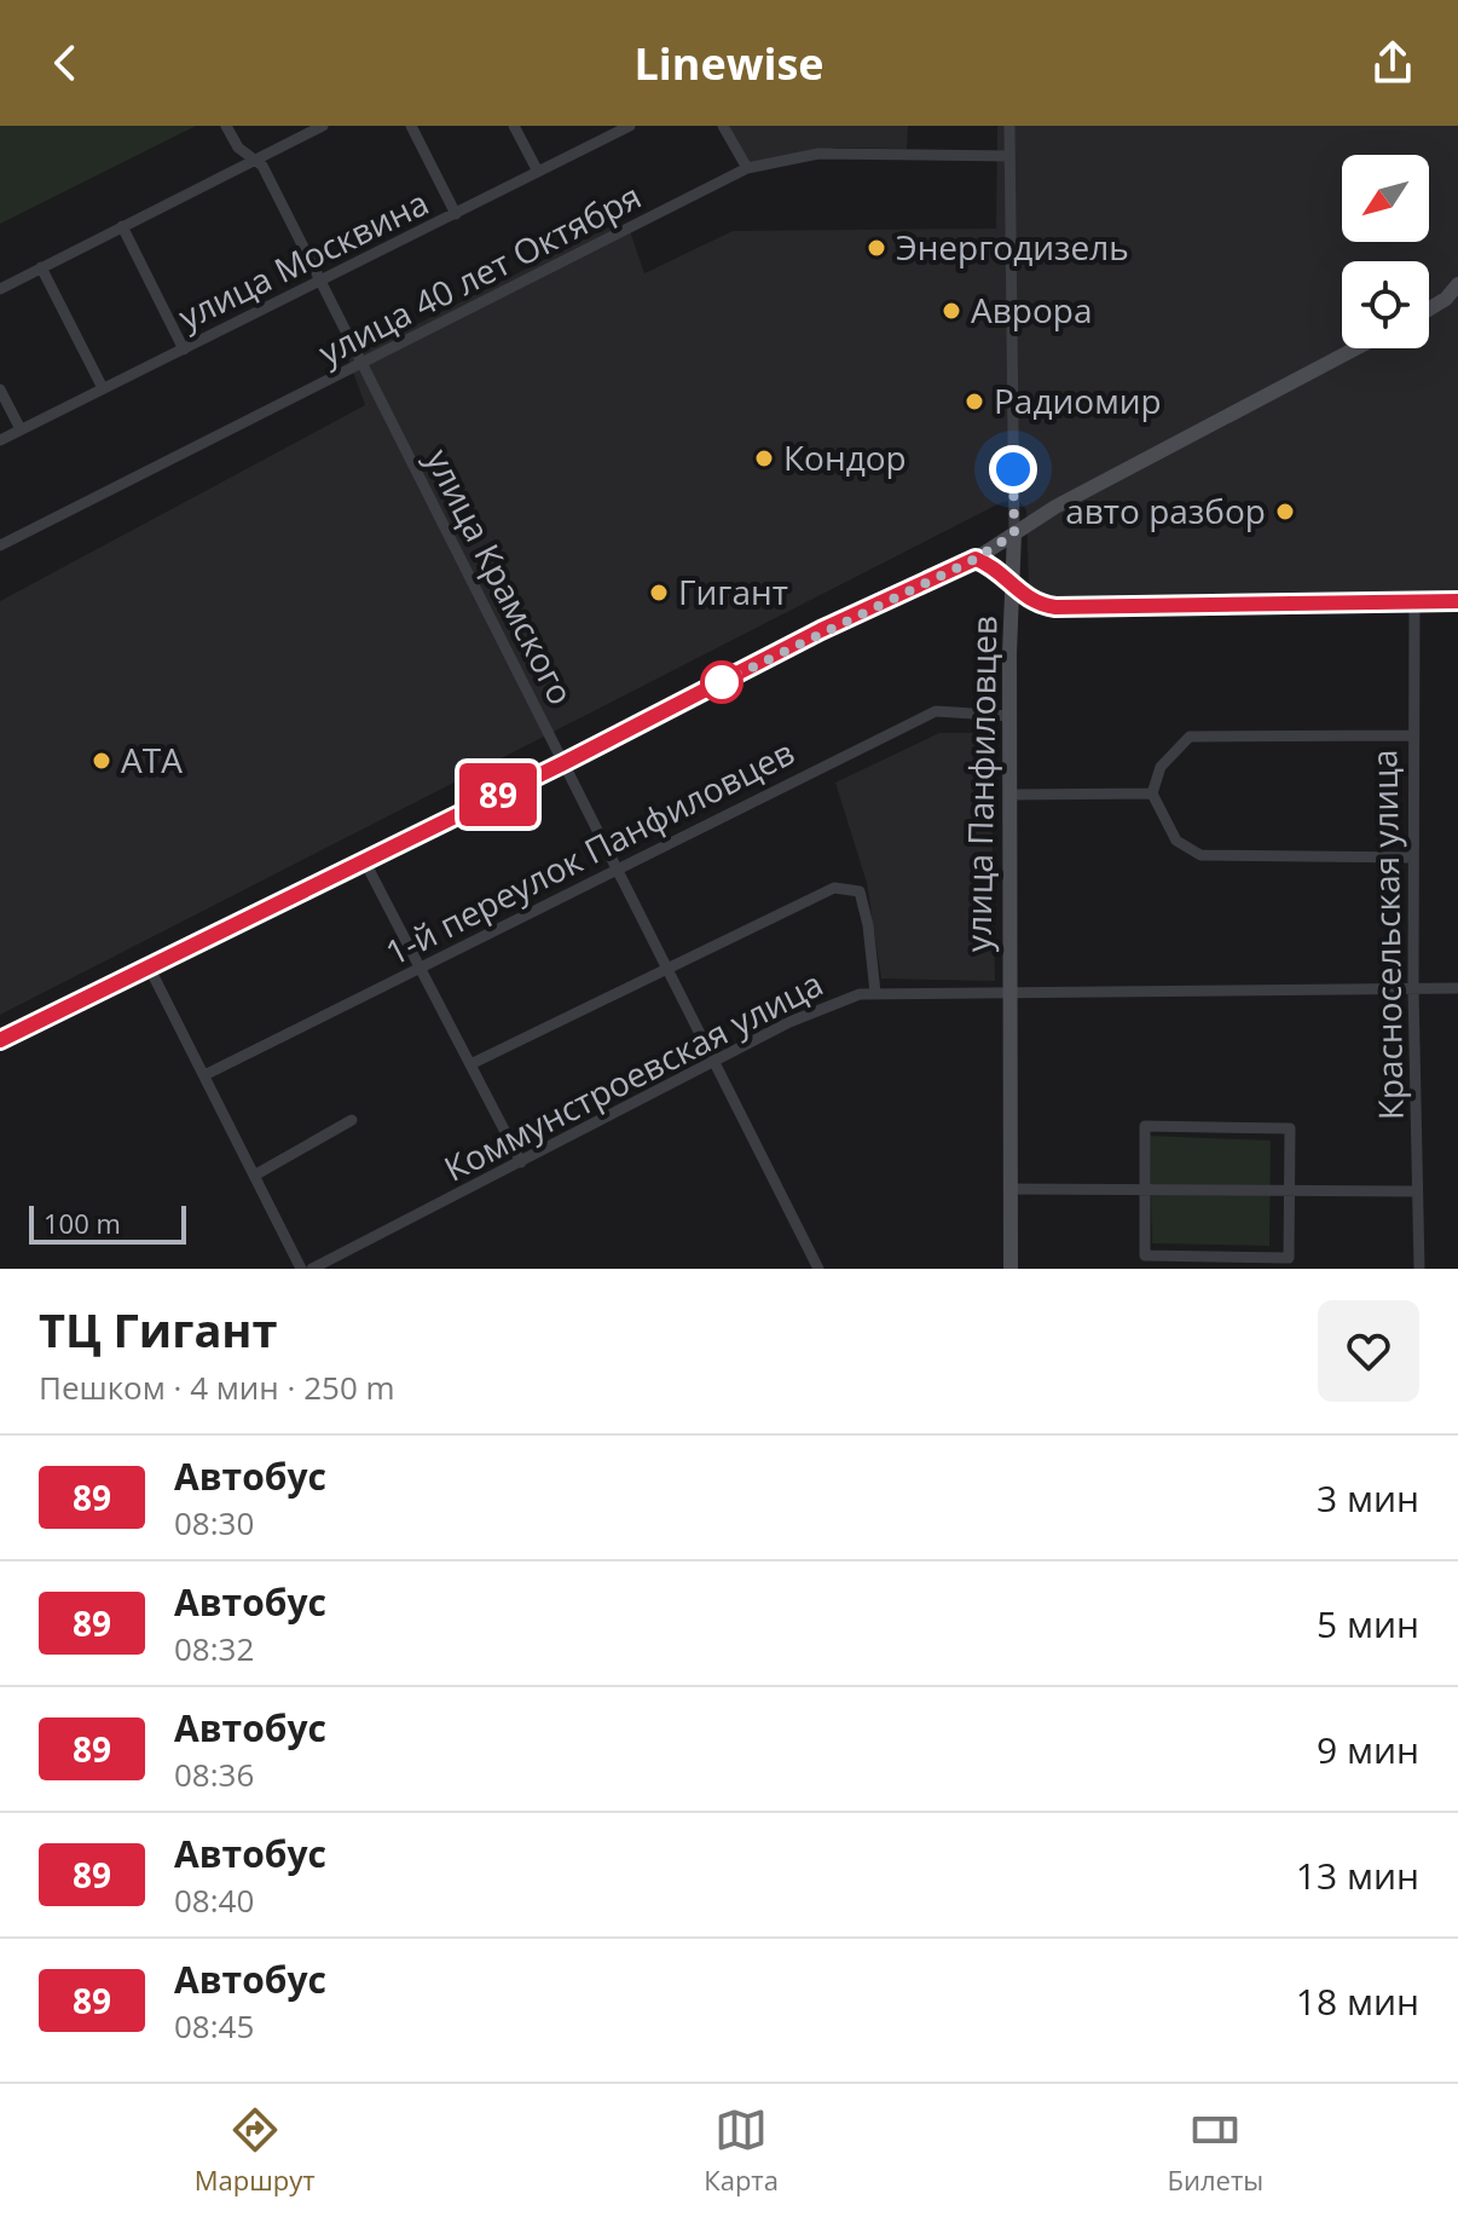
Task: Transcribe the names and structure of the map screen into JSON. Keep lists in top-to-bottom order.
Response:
{
  "streets": {
    "street": [
      "улица Москвина",
      "улица 40 лет Октября",
      "улица Крамского",
      "улица Панфиловцев",
      "1-й переулок Панфиловцев",
      "Красносельская улица",
      "Коммунстроевская улица"
    ]
  },
  "crossings": [
    ["улица Москвина", "улица Крамского"],
    ["улица 40 лет Октября", "улица Крамского"],
    ["улица 40 лет Октября", "улица Панфиловцев"],
    ["улица Крамского", "1-й переулок Панфиловцев"],
    ["улица Крамского", "Коммунстроевская улица"],
    ["улица Панфиловцев", "1-й переулок Панфиловцев"],
    ["улица Панфиловцев", "Коммунстроевская улица"],
    ["Красносельская улица", "Коммунстроевская улица"]
  ],
  "places": [
    "Энергодизель",
    "Аврора",
    "Радиомир",
    "Кондор",
    "авто разбор",
    "Гигант",
    "АТА"
  ],
  "lines": ["bus line 89"],
  "scale_bar": "100 m",
  "north": "bottom left",
  "page": {
    "header": "Linewise",
    "on_map": "89",
    "scale": "100 m",
    "heading": ["ТЦ Гигант", "Пешком · 4 мин · 250 m"],
    "list": [
      {
        "mark": "89",
        "name": "Автобус",
        "note": "08:30",
        "value": "3 мин"
      },
      {
        "mark": "89",
        "name": "Автобус",
        "note": "08:32",
        "value": "5 мин"
      },
      {
        "mark": "89",
        "name": "Автобус",
        "note": "08:36",
        "value": "9 мин"
      },
      {
        "mark": "89",
        "name": "Автобус",
        "note": "08:40",
        "value": "13 мин"
      },
      {
        "mark": "89",
        "name": "Автобус",
        "note": "08:45",
        "value": "18 мин"
      }
    ],
    "tabs": ["Маршрут", "Карта", "Билеты"]
  }
}
